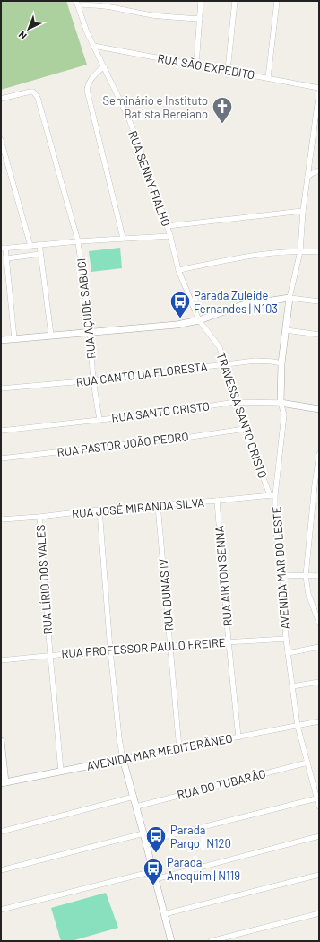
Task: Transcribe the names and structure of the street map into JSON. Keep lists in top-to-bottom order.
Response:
{
  "streets": {
    "street": [
      "RUA SÃO EXPEDITO",
      "RUA SENNY FIALHO",
      "RUA AÇUDE SABUGI",
      "RUA CANTO DA FLORESTA",
      "RUA SANTO CRISTO",
      "TRAVESSA SANTO CRISTO",
      "RUA PASTOR JOÃO PEDRO",
      "RUA JOSÉ MIRANDA SILVA",
      "AVENIDA MAR DO LESTE",
      "RUA AIRTON SENNA",
      "RUA LÍRIO DOS VALES",
      "RUA DUNAS IV",
      "RUA PROFESSOR PAULO FREIRE",
      "AVENIDA MAR MEDITERÂNEO",
      "RUA DO TUBARÃO"
    ]
  },
  "crossings": [
    ["RUA SÃO EXPEDITO", "RUA SENNY FIALHO"],
    ["RUA SENNY FIALHO", "TRAVESSA SANTO CRISTO"],
    ["RUA AÇUDE SABUGI", "RUA CANTO DA FLORESTA"],
    ["RUA AÇUDE SABUGI", "RUA SANTO CRISTO"],
    ["RUA CANTO DA FLORESTA", "TRAVESSA SANTO CRISTO"],
    ["RUA CANTO DA FLORESTA", "AVENIDA MAR DO LESTE"],
    ["RUA SANTO CRISTO", "TRAVESSA SANTO CRISTO"],
    ["RUA SANTO CRISTO", "AVENIDA MAR DO LESTE"],
    ["TRAVESSA SANTO CRISTO", "RUA PASTOR JOÃO PEDRO"],
    ["TRAVESSA SANTO CRISTO", "RUA JOSÉ MIRANDA SILVA"],
    ["TRAVESSA SANTO CRISTO", "AVENIDA MAR DO LESTE"],
    ["RUA JOSÉ MIRANDA SILVA", "AVENIDA MAR DO LESTE"],
    ["RUA JOSÉ MIRANDA SILVA", "RUA AIRTON SENNA"],
    ["RUA JOSÉ MIRANDA SILVA", "RUA LÍRIO DOS VALES"],
    ["RUA JOSÉ MIRANDA SILVA", "RUA DUNAS IV"],
    ["AVENIDA MAR DO LESTE", "RUA PROFESSOR PAULO FREIRE"],
    ["AVENIDA MAR DO LESTE", "AVENIDA MAR MEDITERÂNEO"],
    ["AVENIDA MAR DO LESTE", "RUA DO TUBARÃO"],
    ["RUA AIRTON SENNA", "RUA PROFESSOR PAULO FREIRE"],
    ["RUA AIRTON SENNA", "AVENIDA MAR MEDITERÂNEO"],
    ["RUA LÍRIO DOS VALES", "RUA PROFESSOR PAULO FREIRE"],
    ["RUA LÍRIO DOS VALES", "AVENIDA MAR MEDITERÂNEO"],
    ["RUA DUNAS IV", "RUA PROFESSOR PAULO FREIRE"],
    ["RUA DUNAS IV", "AVENIDA MAR MEDITERÂNEO"]
  ],
  "places": {
    "church": ["Seminário e Instituto Batista Bereiano"],
    "bus stop": ["Parada Zuleide Fernandes | N103", "Parada Pargo | N120", "Parada Anequim | N119"]
  },
  "north": "bottom left"
}
